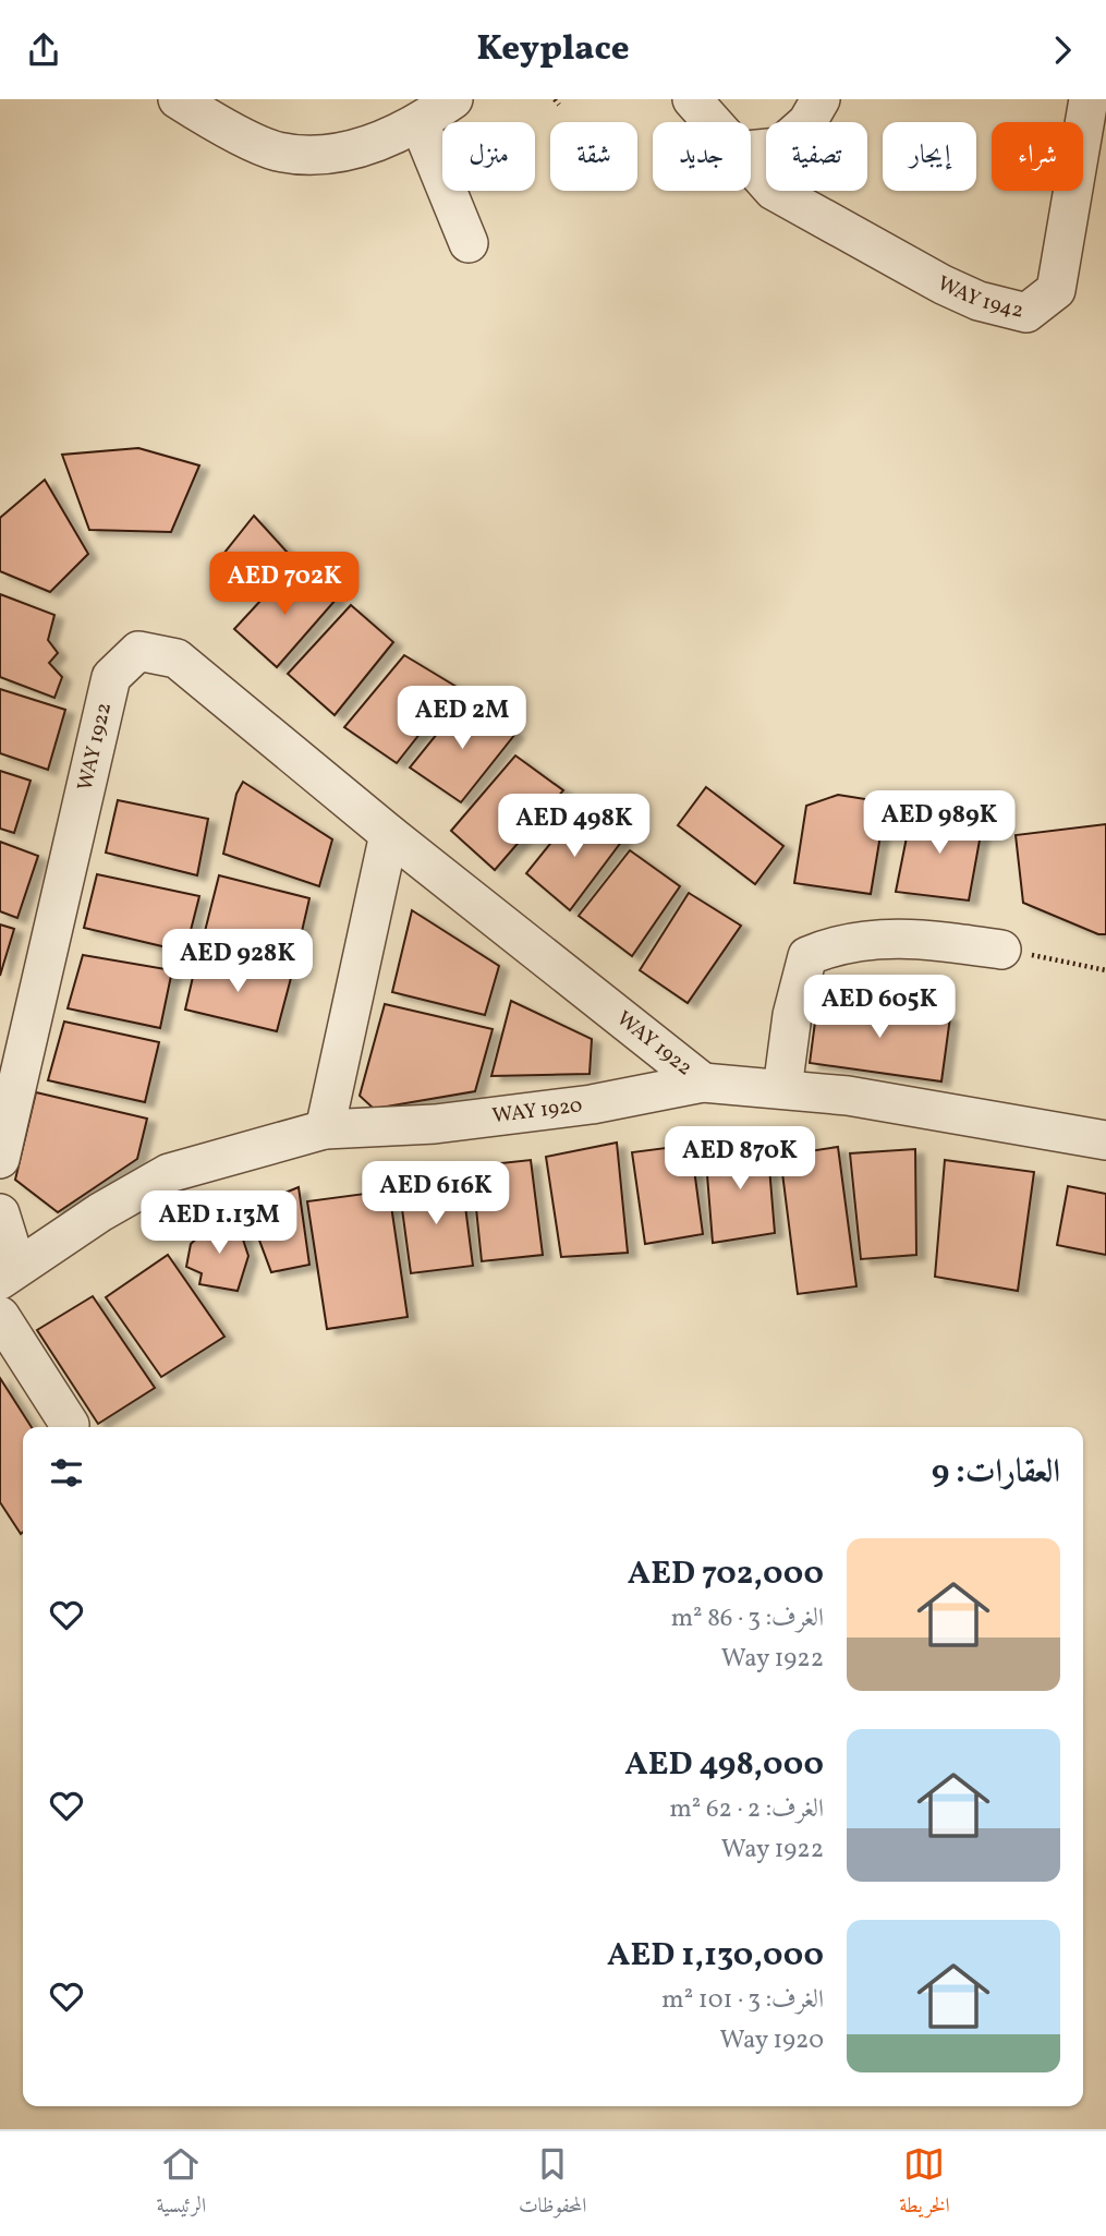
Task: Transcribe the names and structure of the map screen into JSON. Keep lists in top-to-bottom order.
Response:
{
  "streets": {
    "street": ["WAY 1942", "WAY 1922", "WAY 1920"]
  },
  "crossings": [
    ["WAY 1922", "WAY 1920"]
  ],
  "page": {
    "header": "Keyplace",
    "chip": [
      "شراء",
      "إيجار",
      "تصفية",
      "جديد",
      "شقة",
      "منزل"
    ],
    "price": [
      "AED 702K",
      "AED 2M",
      "AED 989K",
      "AED 498K",
      "AED 928K",
      "AED 605K",
      "AED 870K",
      "AED 616K",
      "AED 1.13M"
    ],
    "heading": "العقارات: 9",
    "list": [
      {
        "name": "AED 702,000",
        "note": "الغرف: 3 · 86 m² · Way 1922"
      },
      {
        "name": "AED 498,000",
        "note": "الغرف: 2 · 62 m² · Way 1922"
      },
      {
        "name": "AED 1,130,000",
        "note": "الغرف: 3 · 101 m² · Way 1920"
      }
    ],
    "tabs": ["الخريطة", "المحفوظات", "الرئيسية"]
  }
}
